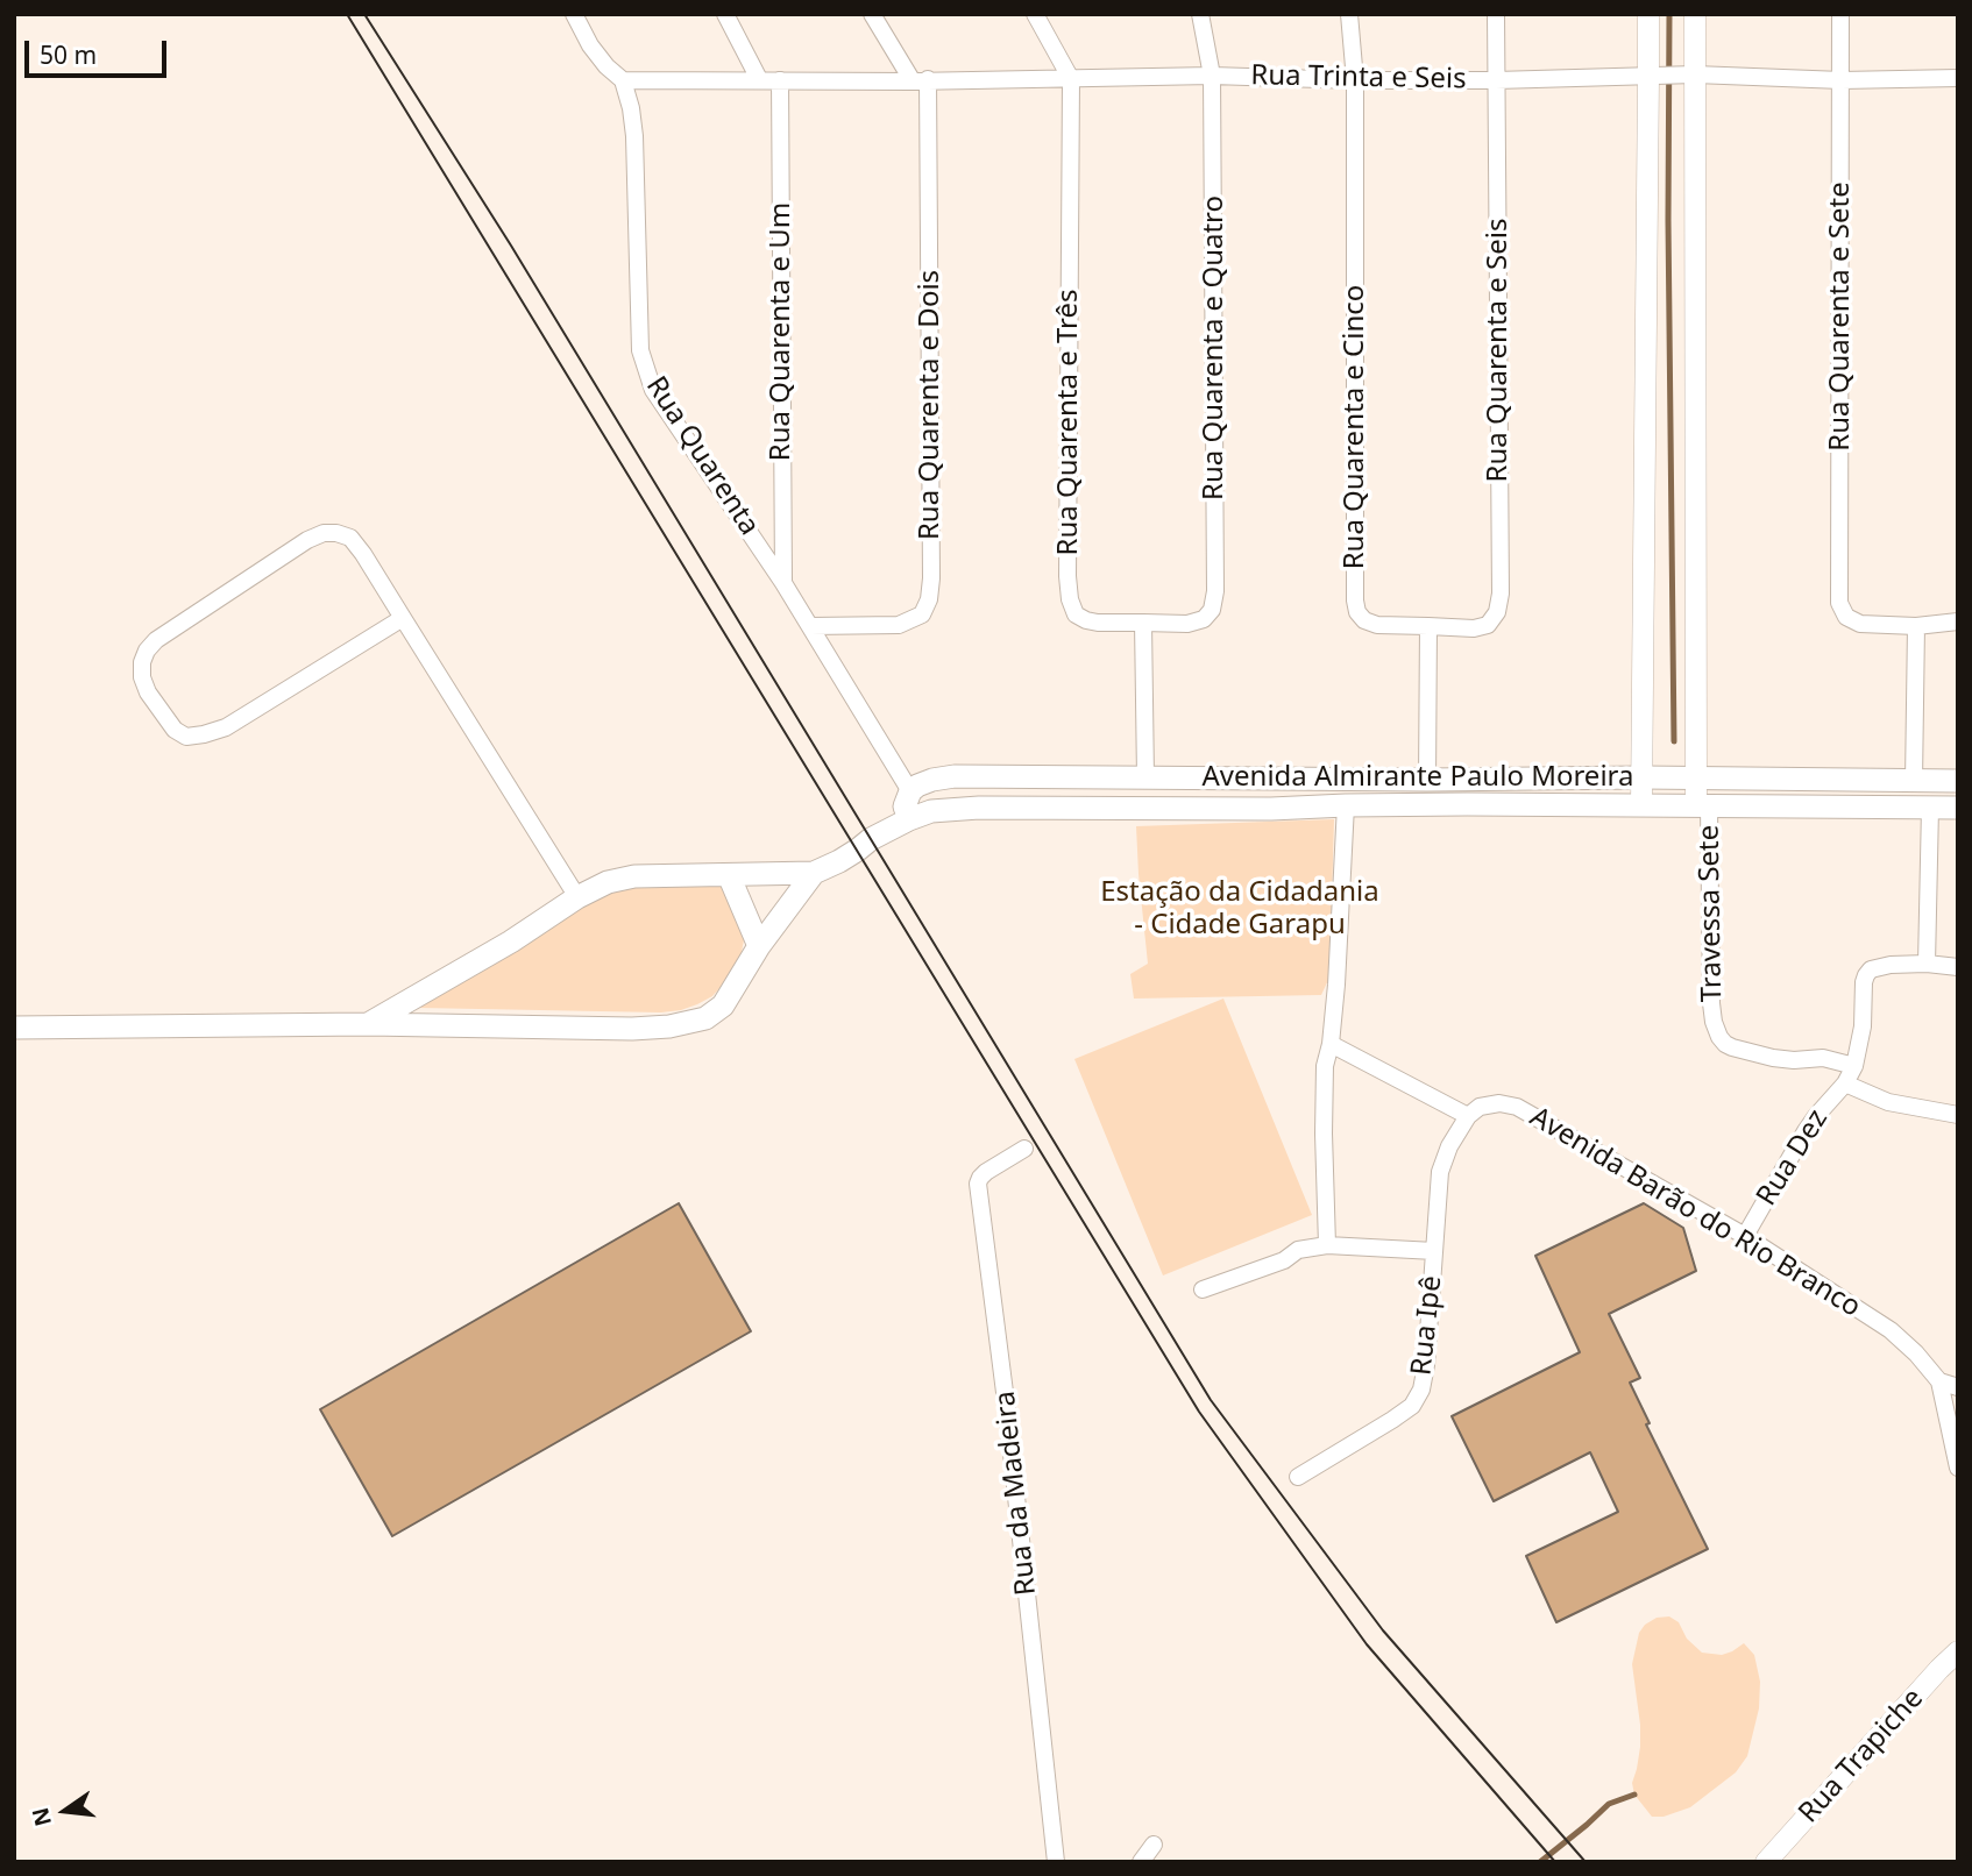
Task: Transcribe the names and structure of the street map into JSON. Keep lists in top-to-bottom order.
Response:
{
  "streets": {
    "main road": ["Avenida Almirante Paulo Moreira"],
    "street": [
      "Rua Trinta e Seis",
      "Rua Quarenta e Sete",
      "Rua Quarenta e Um",
      "Rua Quarenta e Quatro",
      "Rua Quarenta e Seis",
      "Rua Quarenta e Dois",
      "Rua Quarenta e Três",
      "Rua Quarenta e Cinco",
      "Rua Quarenta",
      "Travessa Sete",
      "Rua Dez",
      "Avenida Barão do Rio Branco",
      "Rua Ipê",
      "Rua da Madeira",
      "Rua Trapiche"
    ]
  },
  "crossings": [
    ["Rua Trinta e Seis", "Rua Quarenta e Sete"],
    ["Rua Trinta e Seis", "Rua Quarenta e Um"],
    ["Rua Trinta e Seis", "Rua Quarenta e Quatro"],
    ["Rua Trinta e Seis", "Rua Quarenta e Seis"],
    ["Rua Trinta e Seis", "Rua Quarenta e Dois"],
    ["Rua Trinta e Seis", "Rua Quarenta e Três"],
    ["Rua Trinta e Seis", "Rua Quarenta e Cinco"],
    ["Rua Trinta e Seis", "Rua Quarenta"],
    ["Rua Quarenta e Um", "Rua Quarenta"],
    ["Rua Quarenta e Quatro", "Rua Quarenta e Três"],
    ["Rua Quarenta e Seis", "Rua Quarenta e Cinco"],
    ["Rua Quarenta e Dois", "Rua Quarenta"],
    ["Rua Quarenta", "Avenida Almirante Paulo Moreira"],
    ["Avenida Almirante Paulo Moreira", "Travessa Sete"],
    ["Travessa Sete", "Rua Dez"],
    ["Rua Dez", "Avenida Barão do Rio Branco"],
    ["Avenida Barão do Rio Branco", "Rua Ipê"]
  ],
  "parks": ["Estação da Cidadania - Cidade Garapu"],
  "scale_bar": "50 m",
  "north": "left"
}
